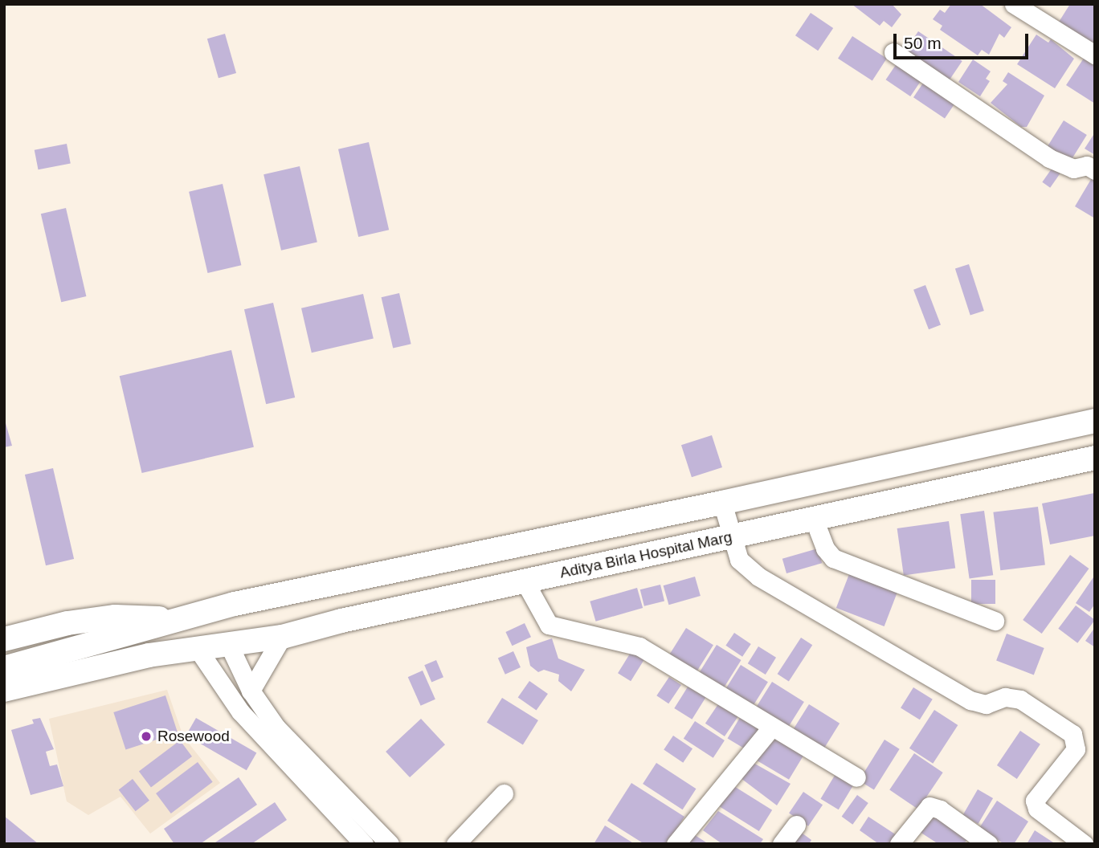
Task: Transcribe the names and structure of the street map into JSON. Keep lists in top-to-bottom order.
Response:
{
  "streets": {
    "main road": ["Aditya Birla Hospital Marg"]
  },
  "places": ["Rosewood"],
  "scale_bar": "50 m"
}
